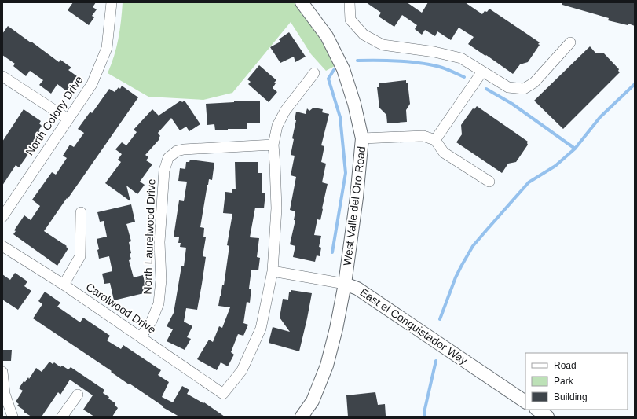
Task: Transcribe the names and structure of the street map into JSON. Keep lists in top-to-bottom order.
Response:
{
  "streets": {
    "street": [
      "North Colony Drive",
      "West Valle del Oro Road",
      "North Laurelwood Drive",
      "Carolwood Drive",
      "East el Conquistador Way"
    ]
  },
  "crossings": [
    ["West Valle del Oro Road", "East el Conquistador Way"],
    ["North Laurelwood Drive", "Carolwood Drive"],
    ["Carolwood Drive", "East el Conquistador Way"]
  ],
  "legend": ["Road", "Park", "Building"]
}
